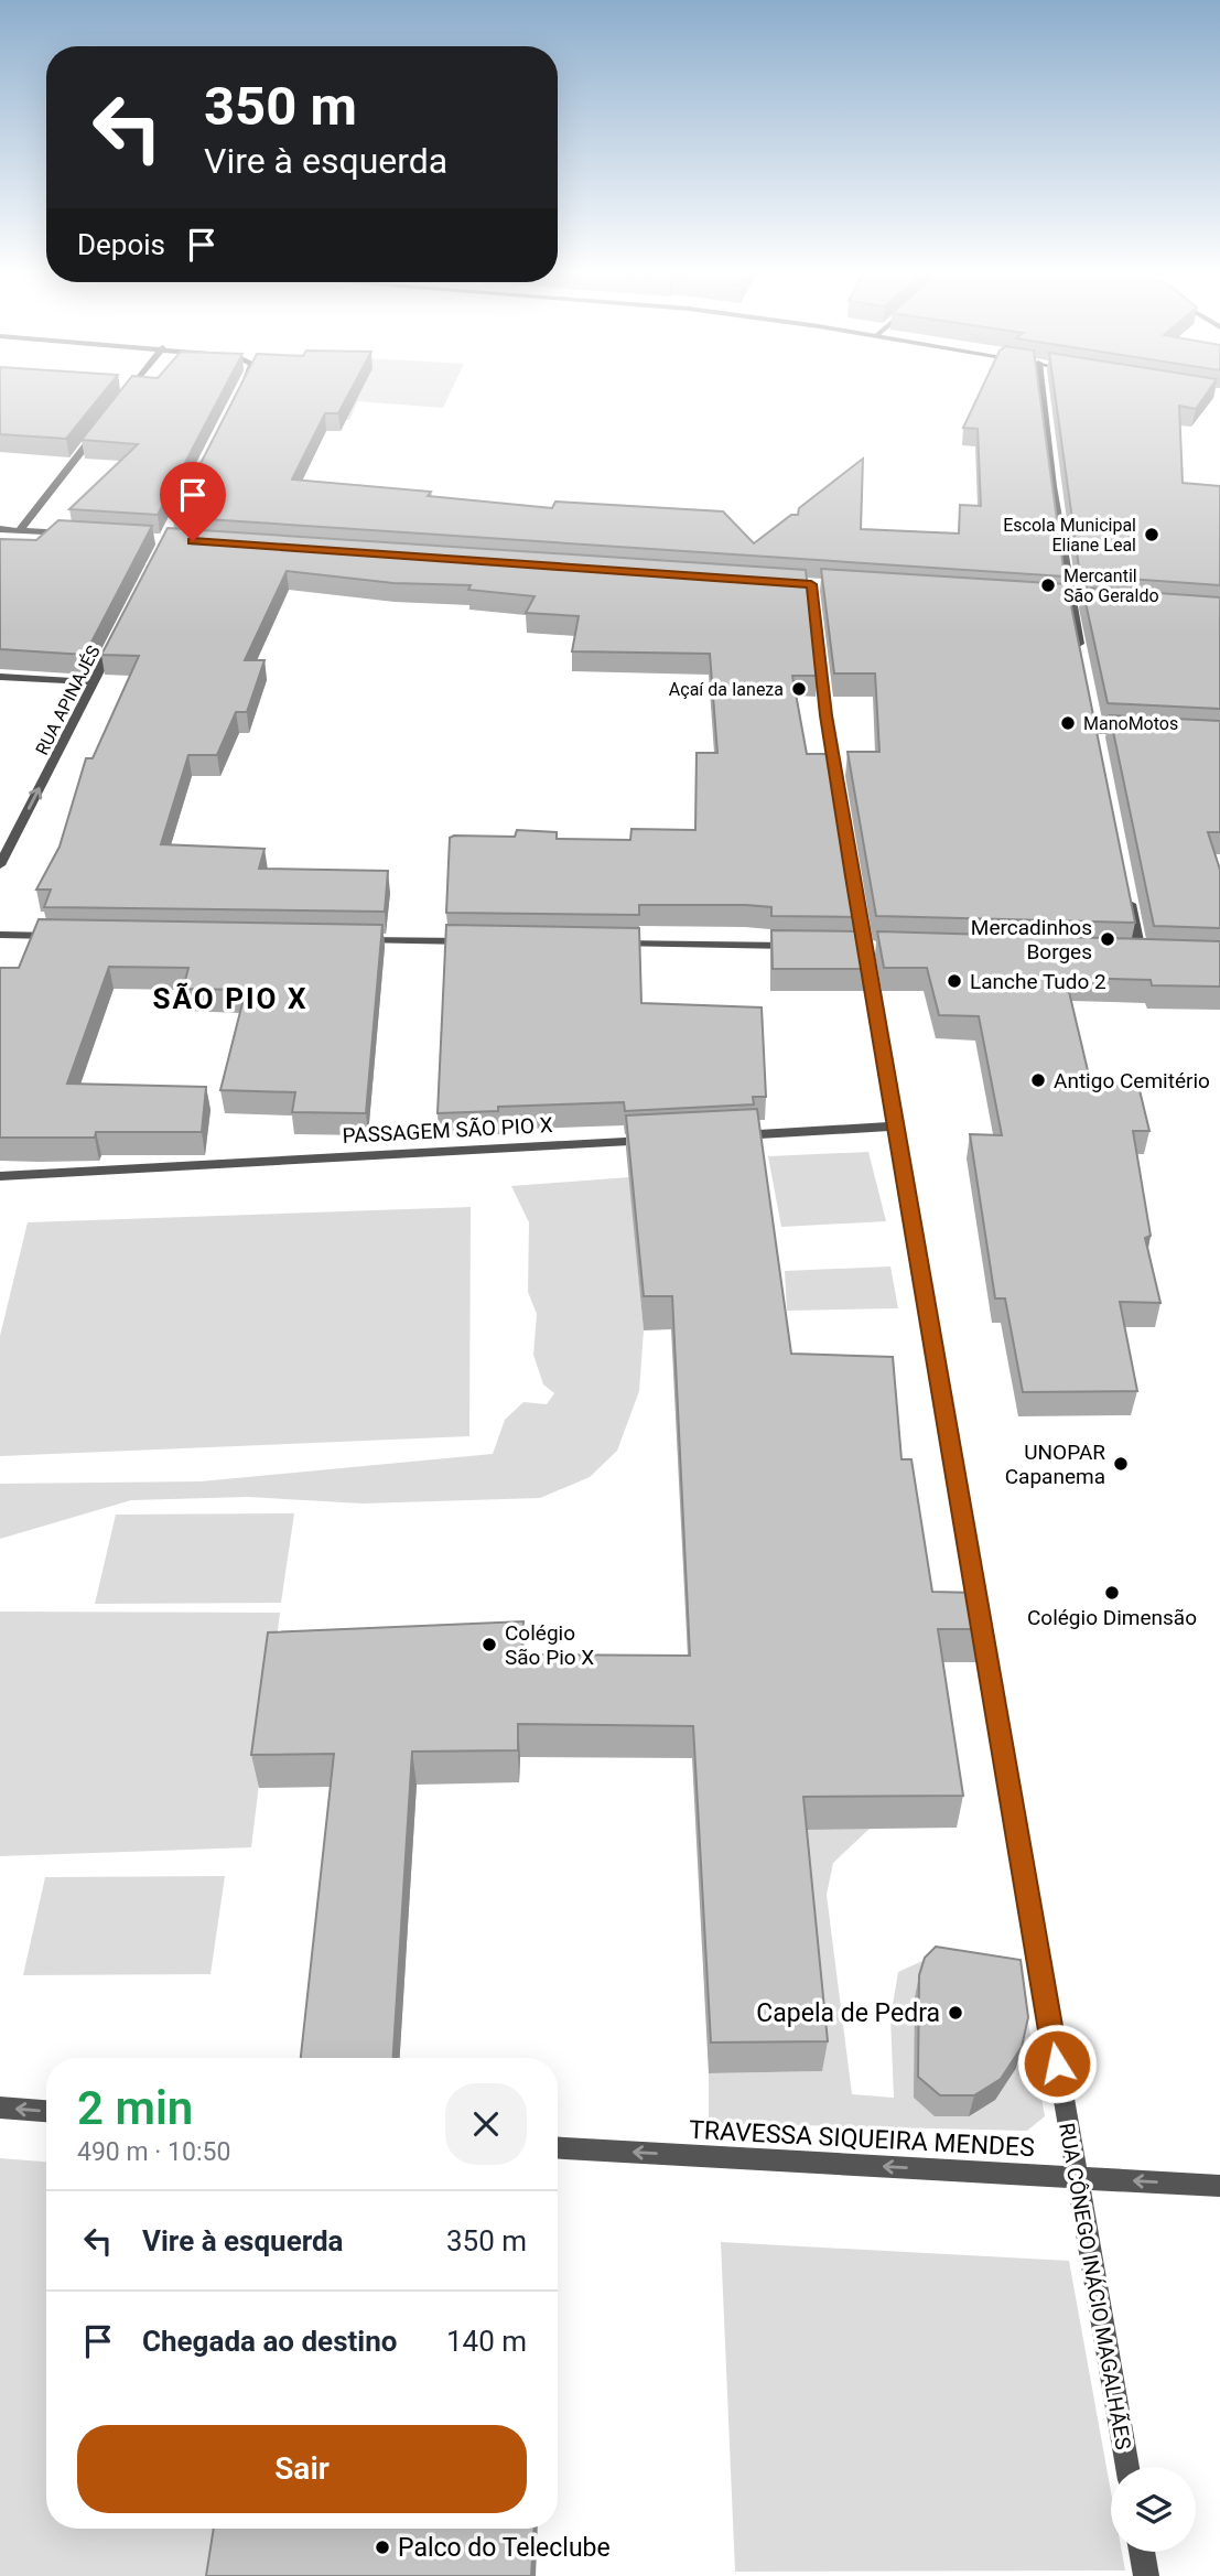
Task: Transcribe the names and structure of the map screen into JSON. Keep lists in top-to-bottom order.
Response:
{
  "streets": {
    "street": [
      "RUA APINAJÉS",
      "PASSAGEM SÃO PIO X",
      "TRAVESSA SIQUEIRA MENDES",
      "RUA CÔNEGO INÁCIO MAGALHÃES"
    ]
  },
  "crossings": [
    ["TRAVESSA SIQUEIRA MENDES", "RUA CÔNEGO INÁCIO MAGALHÃES"]
  ],
  "one_way": ["RUA APINAJÉS", "TRAVESSA SIQUEIRA MENDES"],
  "districts": ["SÃO PIO X"],
  "places": [
    "Escola Municipal Eliane Leal",
    "Mercantil São Geraldo",
    "Açaí da Ianeza",
    "ManoMotos",
    "Mercadinhos Borges",
    "Lanche Tudo 2",
    "Antigo Cemitério",
    "UNOPAR Capanema",
    "Colégio Dimensão",
    "Colégio São Pio X",
    "Capela de Pedra",
    "Palco do Teleclube"
  ],
  "page": {
    "turn": ["350 m", "Vire à esquerda"],
    "then": "Depois",
    "heading": ["2 min", "490 m · 10:50"],
    "list": [
      {
        "name": "Vire à esquerda",
        "value": "350 m"
      },
      {
        "name": "Chegada ao destino",
        "value": "140 m"
      }
    ],
    "buttons": "Sair"
  }
}
